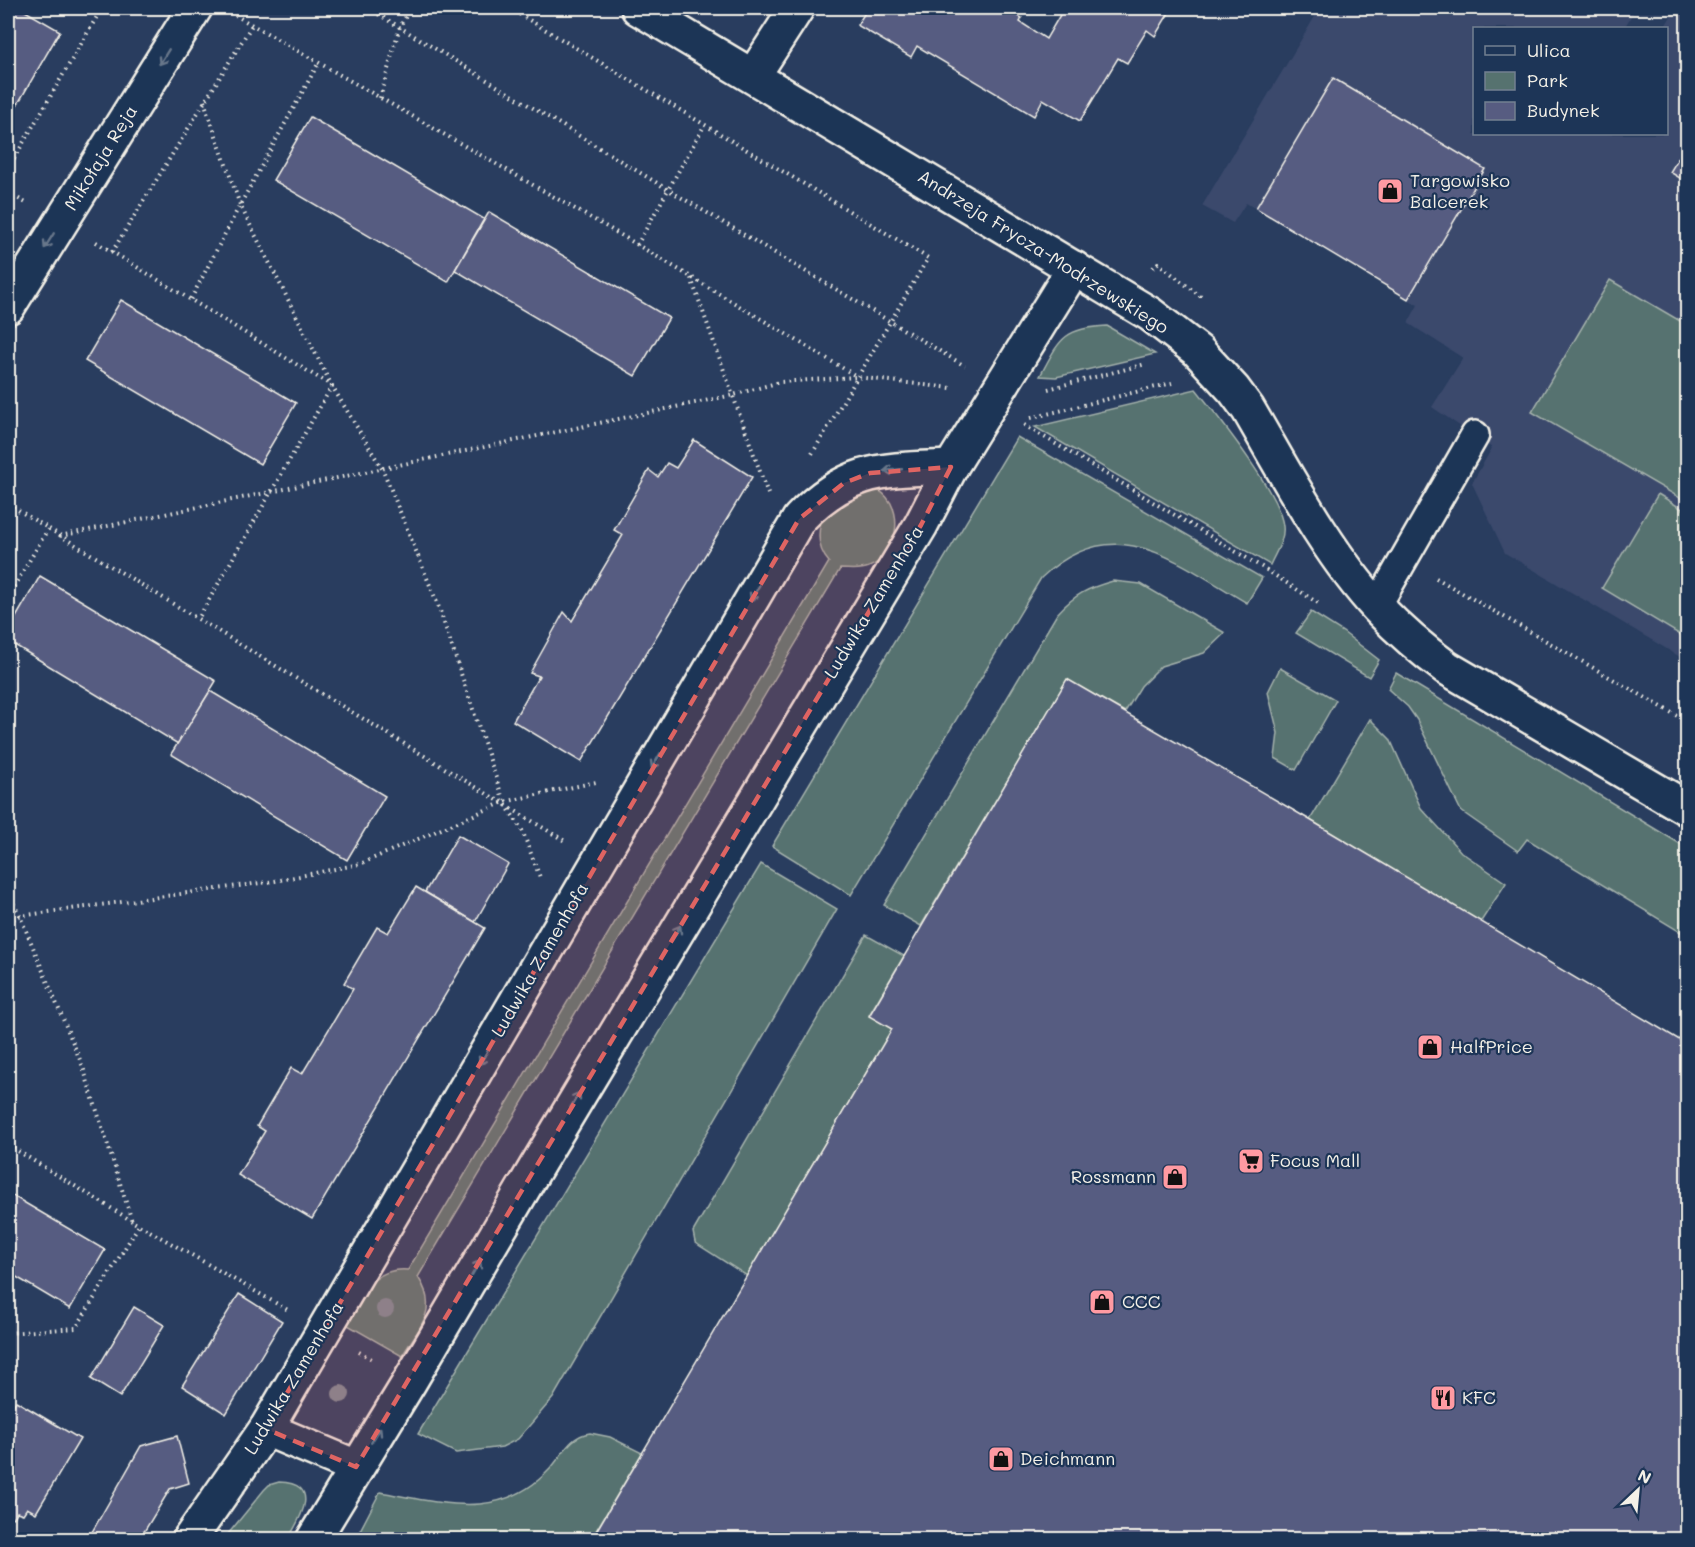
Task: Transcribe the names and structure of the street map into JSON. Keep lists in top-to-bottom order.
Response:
{
  "streets": {
    "street": ["Mikołaja Reja", "Andrzeja Frycza-Modrzewskiego", "Ludwika Zamenhofa"]
  },
  "crossings": [
    ["Andrzeja Frycza-Modrzewskiego", "Ludwika Zamenhofa"]
  ],
  "one_way": ["Mikołaja Reja"],
  "places": {
    "shop": [
      "Targowisko Balcerek",
      "HalfPrice",
      "Rossmann",
      "CCC",
      "Deichmann"
    ],
    "supermarket": ["Focus Mall"],
    "restaurant": ["KFC"]
  },
  "legend": ["Ulica", "Park", "Budynek"],
  "north": "top right"
}
